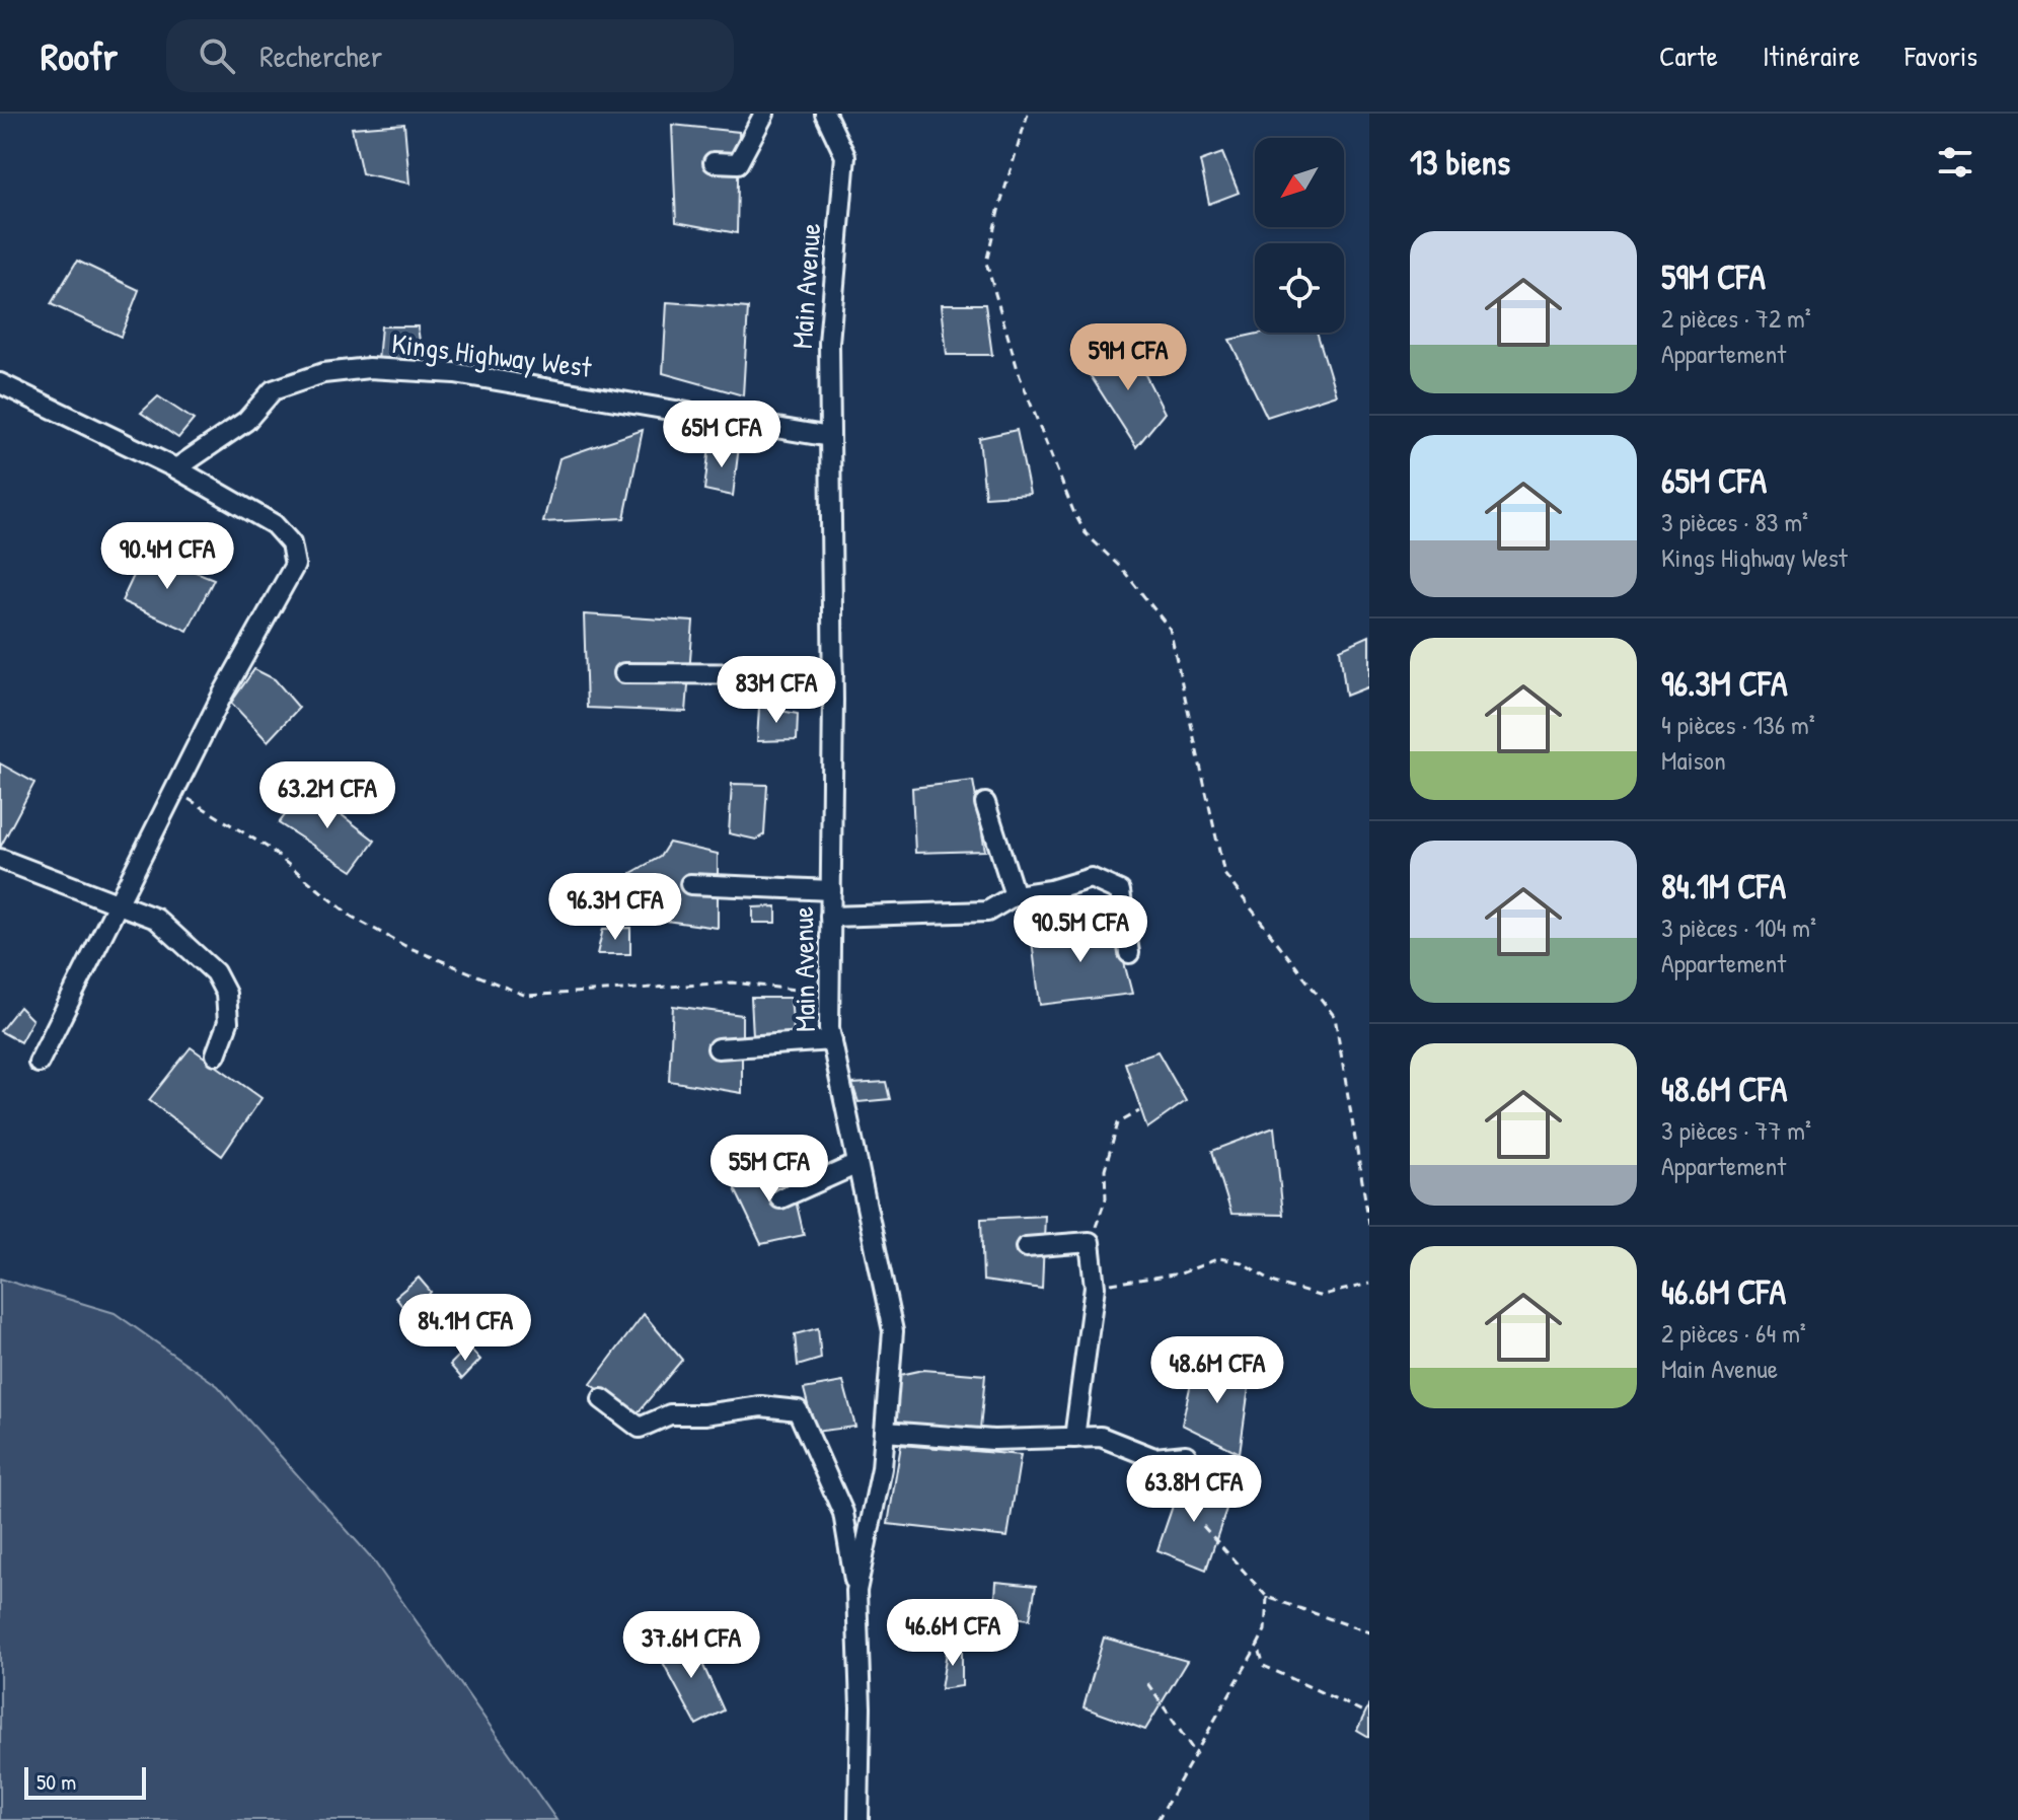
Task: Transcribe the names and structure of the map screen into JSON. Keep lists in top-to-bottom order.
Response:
{
  "streets": {
    "street": ["Main Avenue", "Kings Highway West"]
  },
  "crossings": [
    ["Main Avenue", "Kings Highway West"]
  ],
  "scale_bar": "50 m",
  "north": "bottom left",
  "page": {
    "header": "Roofr",
    "search": "Rechercher",
    "nav": ["Carte", "Itinéraire", "Favoris"],
    "heading": "13 biens",
    "list": [
      {
        "name": "59M CFA",
        "note": "2 pièces · 72 m² · Appartement"
      },
      {
        "name": "65M CFA",
        "note": "3 pièces · 83 m² · Kings Highway West"
      },
      {
        "name": "96.3M CFA",
        "note": "4 pièces · 136 m² · Maison"
      },
      {
        "name": "84.1M CFA",
        "note": "3 pièces · 104 m² · Appartement"
      },
      {
        "name": "48.6M CFA",
        "note": "3 pièces · 77 m² · Appartement"
      },
      {
        "name": "46.6M CFA",
        "note": "2 pièces · 64 m² · Main Avenue"
      }
    ],
    "price": [
      "59M CFA",
      "65M CFA",
      "90.4M CFA",
      "83M CFA",
      "63.2M CFA",
      "96.3M CFA",
      "90.5M CFA",
      "55M CFA",
      "84.1M CFA",
      "48.6M CFA",
      "63.8M CFA",
      "46.6M CFA",
      "37.6M CFA"
    ],
    "scale": "50 m"
  }
}
